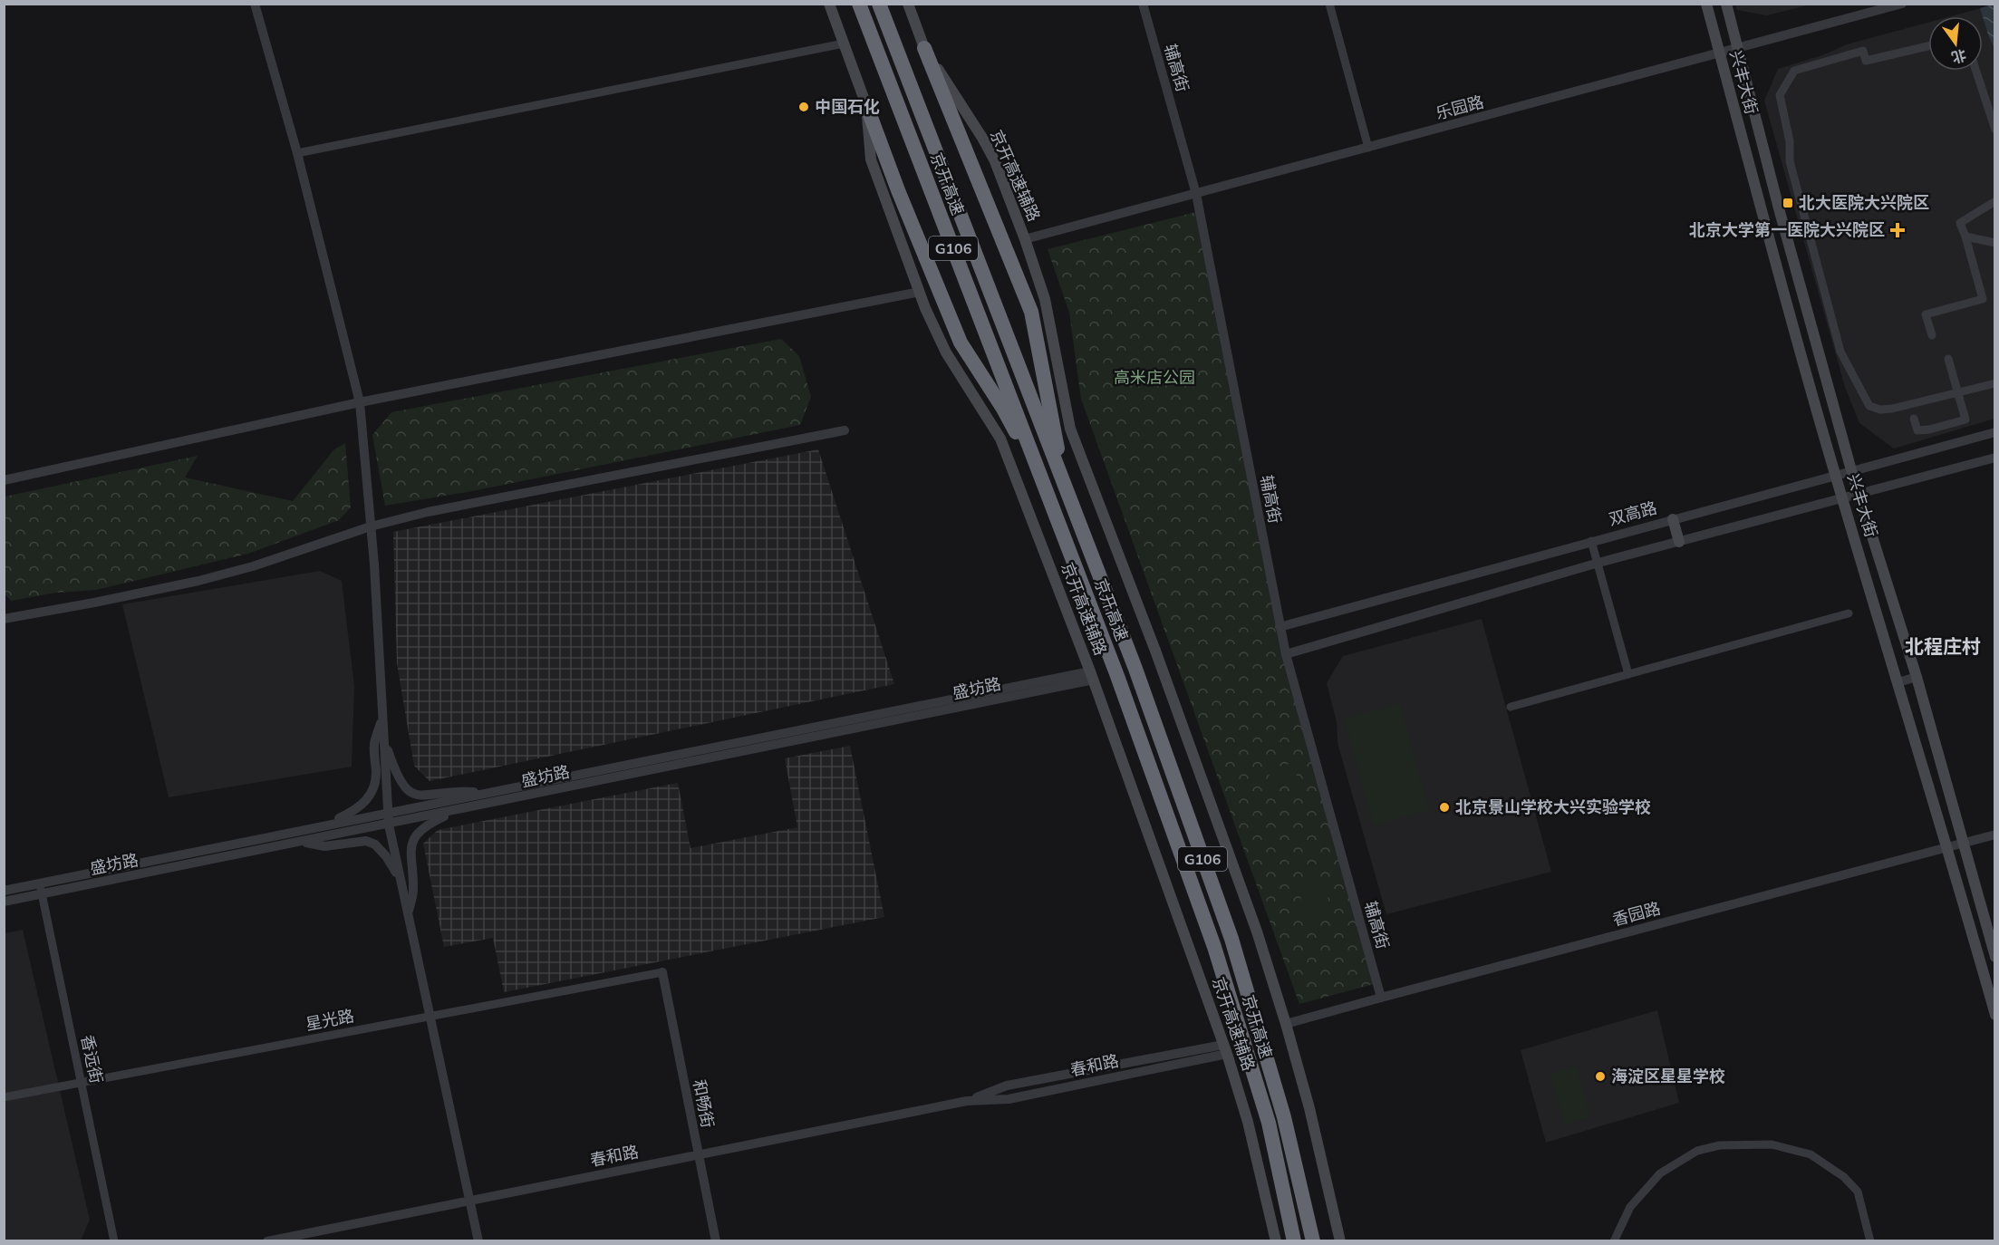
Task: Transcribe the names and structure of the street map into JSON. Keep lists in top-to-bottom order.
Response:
{
  "streets": {
    "highway": ["京开高速", "G106"],
    "main road": ["兴丰大街", "京开高速辅路"],
    "street": [
      "辅高街",
      "乐园路",
      "双高路",
      "盛坊路",
      "香园路",
      "星光路",
      "香远街",
      "春和路",
      "和畅街"
    ]
  },
  "crossings": [
    ["辅高街", "乐园路"],
    ["辅高街", "双高路"],
    ["辅高街", "香园路"],
    ["兴丰大街", "乐园路"],
    ["兴丰大街", "双高路"],
    ["兴丰大街", "香园路"],
    ["乐园路", "京开高速辅路"],
    ["京开高速辅路", "盛坊路"],
    ["京开高速辅路", "香园路"],
    ["京开高速辅路", "春和路"],
    ["盛坊路", "香远街"],
    ["星光路", "香远街"],
    ["星光路", "和畅街"],
    ["春和路", "和畅街"]
  ],
  "districts": ["北程庄村"],
  "parks": ["高米店公园"],
  "places": {
    "other": ["中国石化", "北京景山学校大兴实验学校", "海淀区星星学校"],
    "transit": ["北大医院大兴院区"],
    "health": ["北京大学第一医院大兴院区"]
  },
  "north": "bottom"
}
